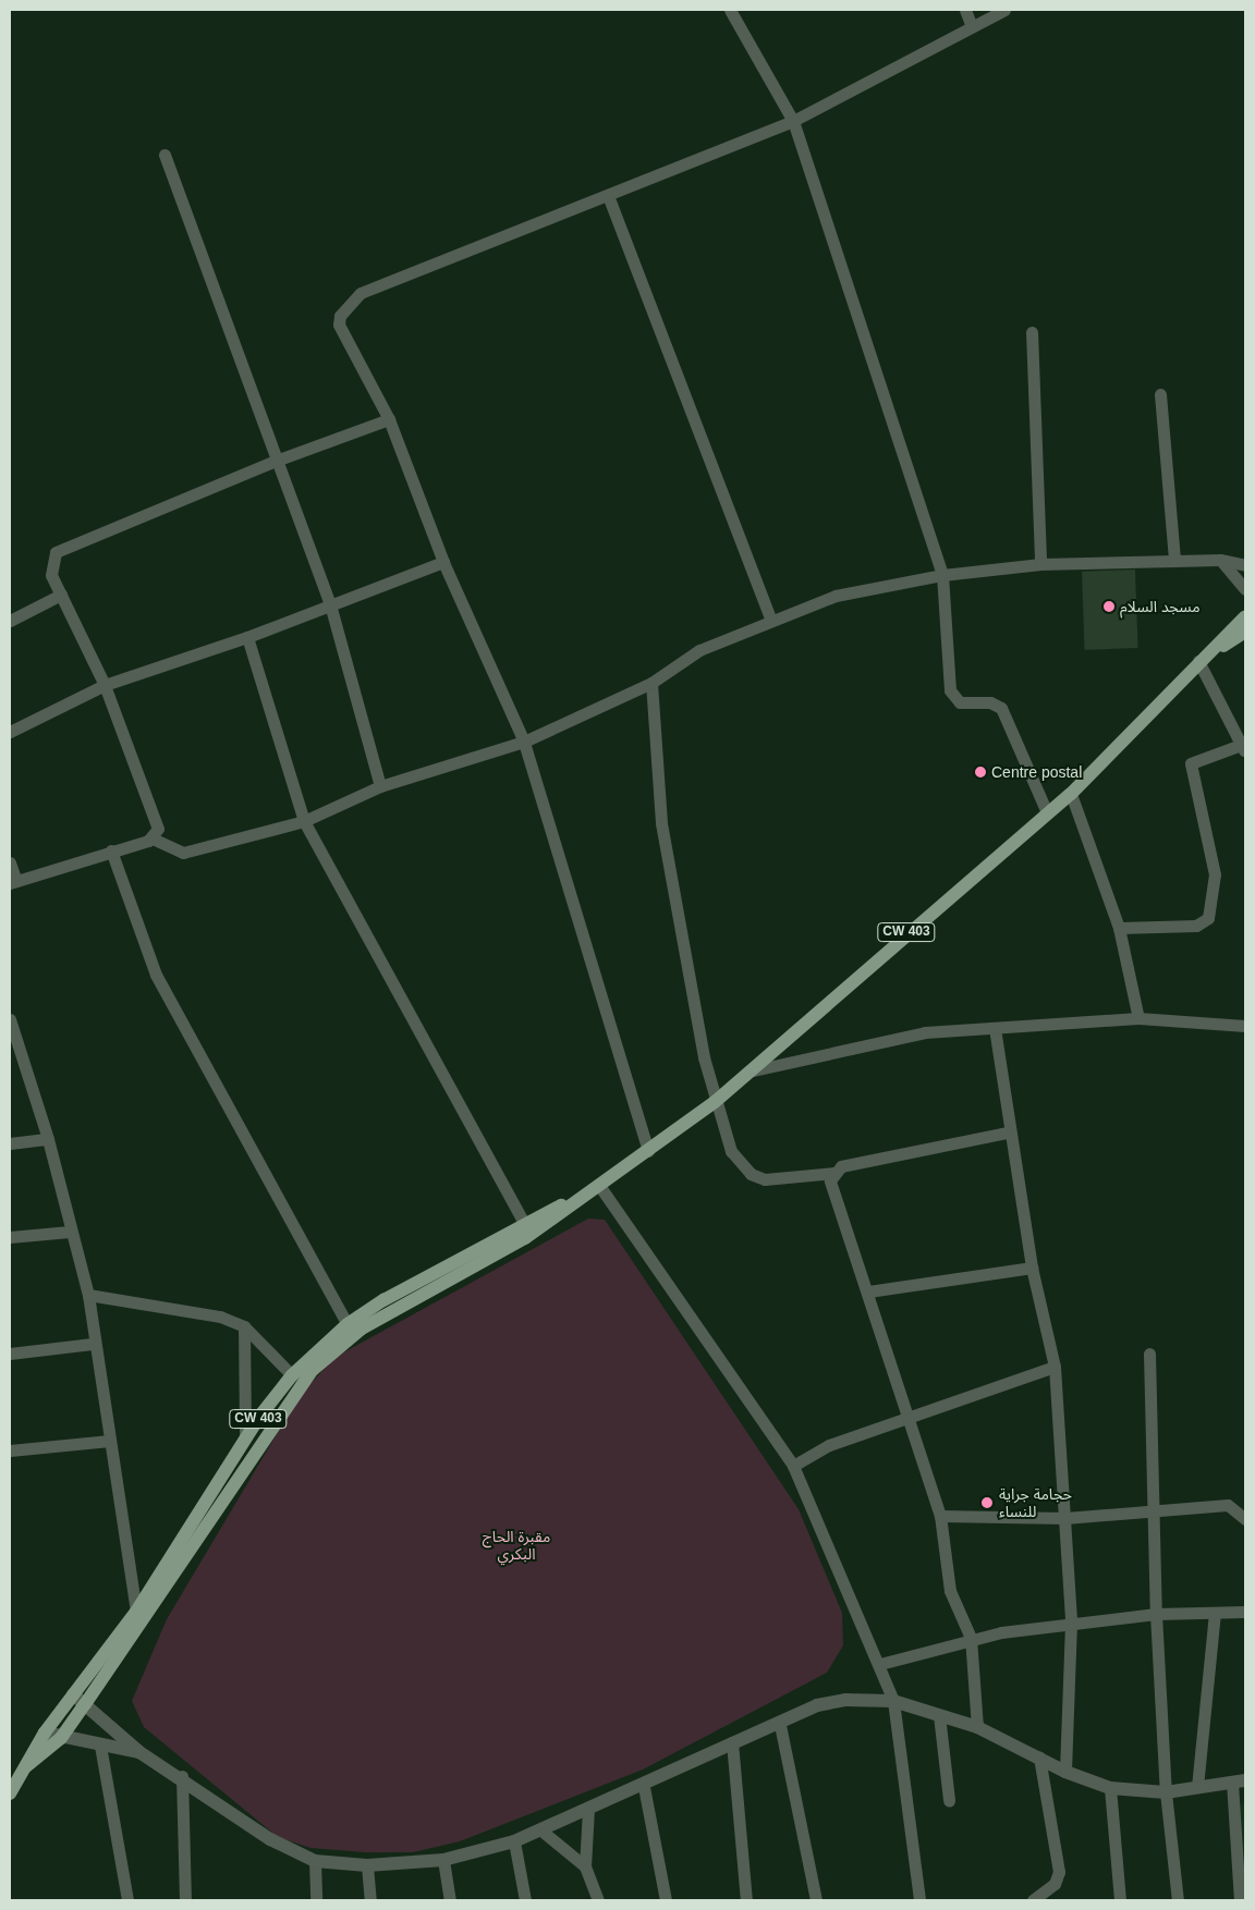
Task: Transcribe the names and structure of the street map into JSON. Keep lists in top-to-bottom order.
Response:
{
  "streets": {
    "main road": ["CW 403"]
  },
  "parks": ["مقبرة الحاج البكري"],
  "places": ["مسجد السلام", "Centre postal", "حجامة جراية للنساء"]
}
